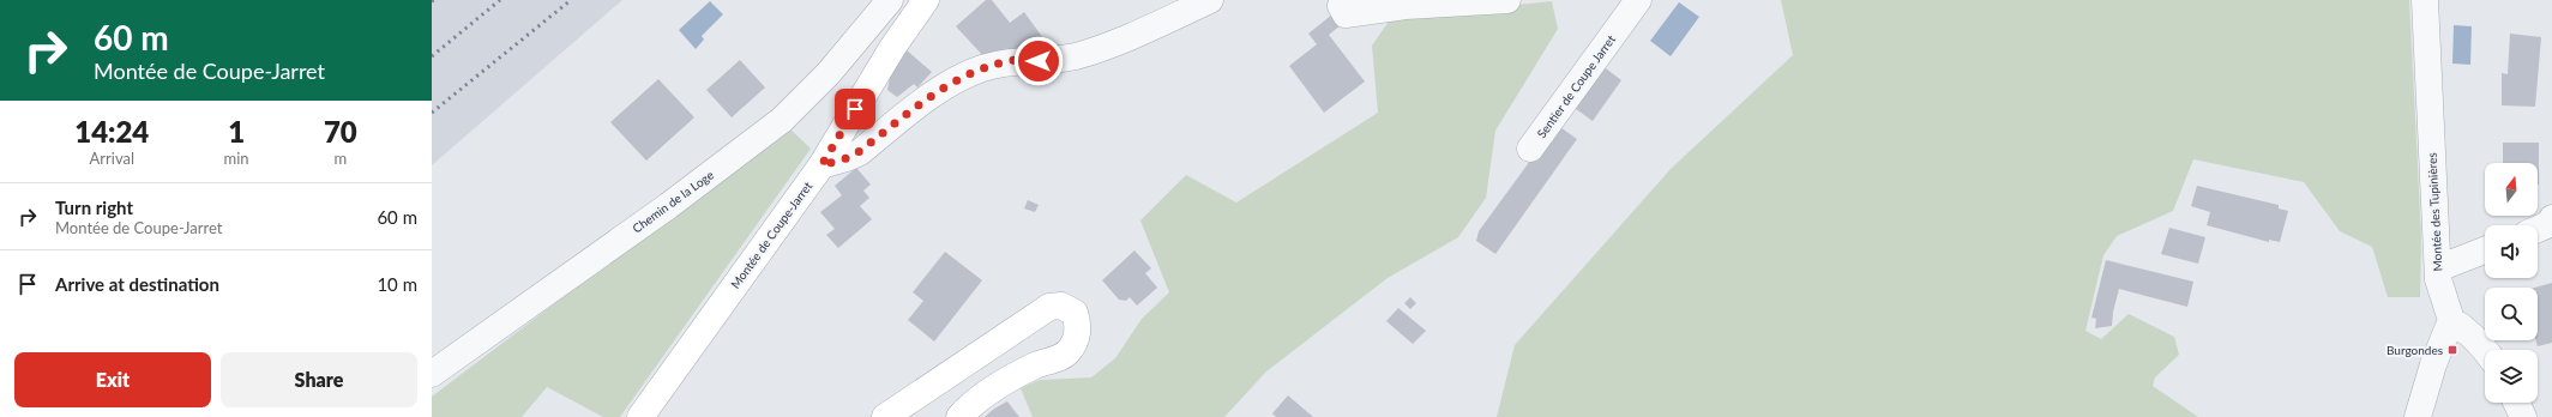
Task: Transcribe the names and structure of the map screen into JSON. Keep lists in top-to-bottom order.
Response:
{
  "streets": {
    "main road": ["Montée de Coupe-Jarret"],
    "street": ["Sentier de Coupe Jarret", "Chemin de la Loge", "Montée des Tupinières"]
  },
  "places": {
    "transit": ["Burgondes"]
  },
  "north": "top",
  "page": {
    "turn": ["60 m", "Montée de Coupe-Jarret"],
    "eta": [
      "14:24",
      "Arrival",
      "1",
      "min",
      "70",
      "m"
    ],
    "list": [
      {
        "name": "Turn right",
        "note": "Montée de Coupe-Jarret",
        "value": "60 m"
      },
      {
        "name": "Arrive at destination",
        "value": "10 m"
      }
    ],
    "buttons": ["Exit", "Share"]
  }
}
